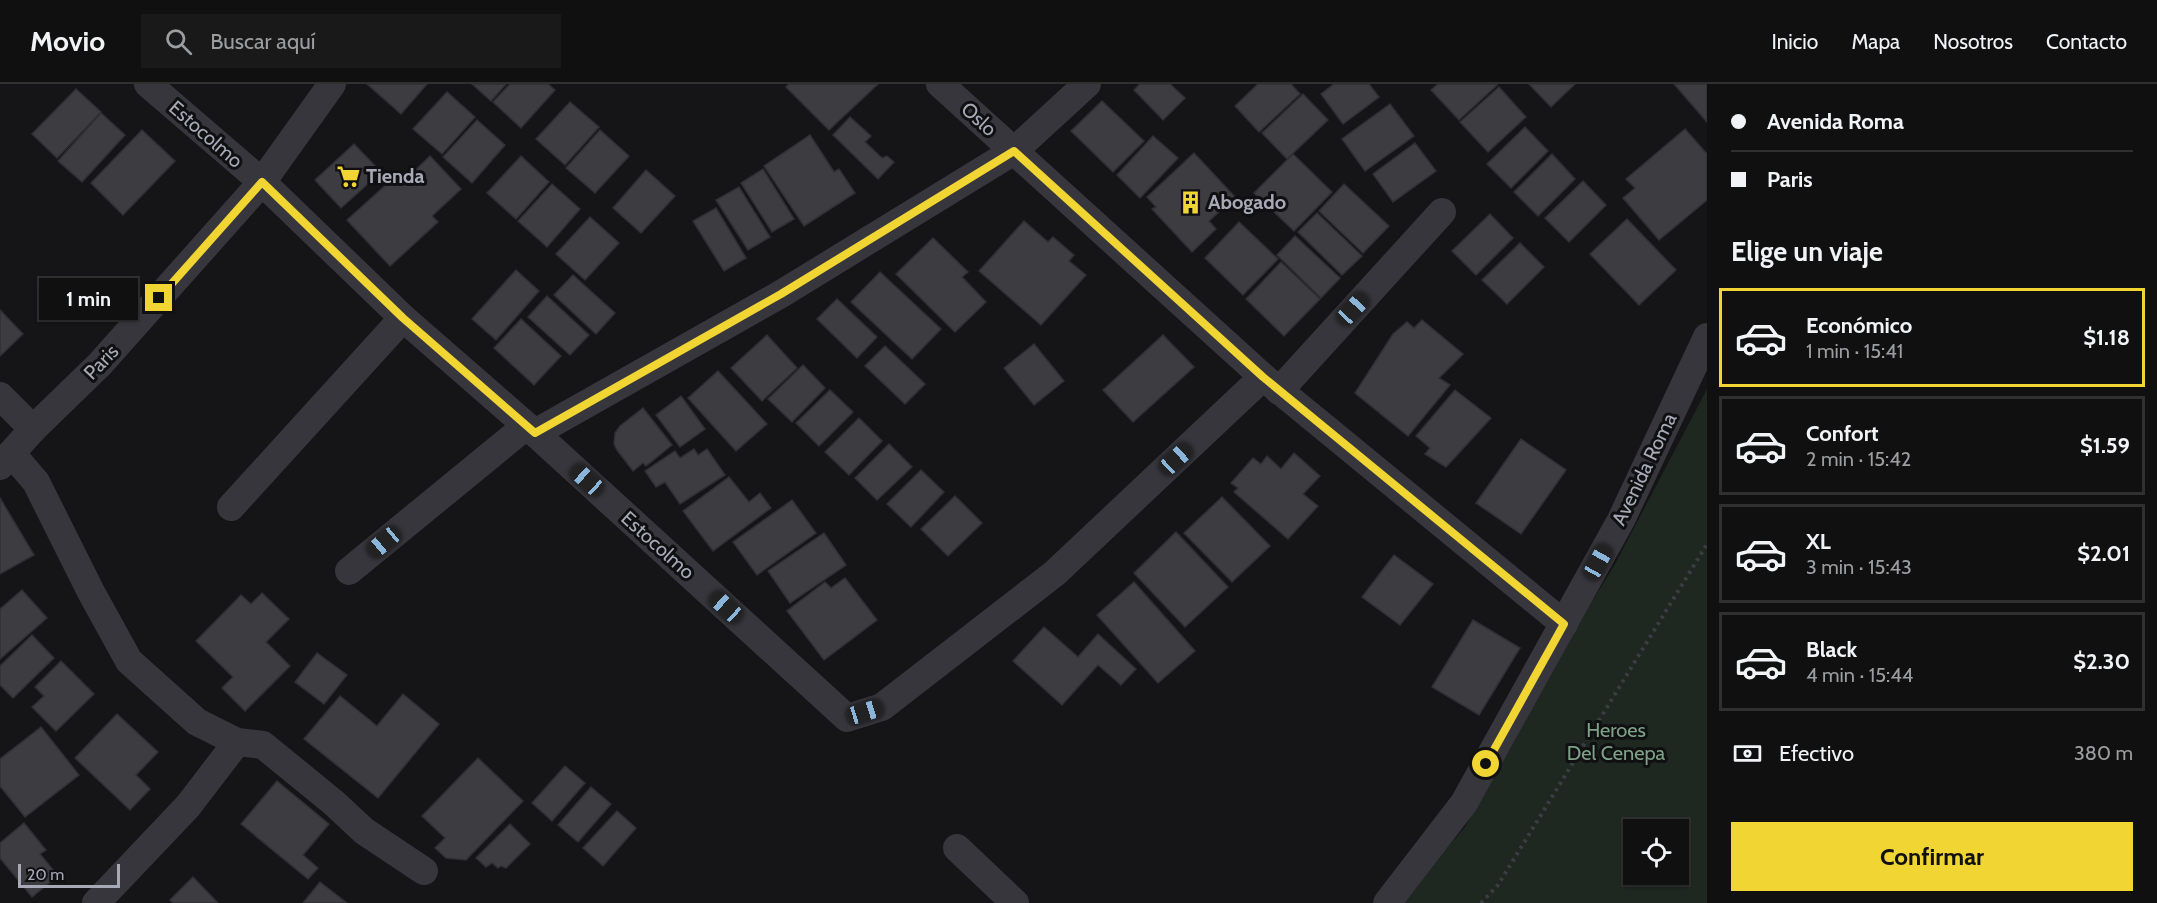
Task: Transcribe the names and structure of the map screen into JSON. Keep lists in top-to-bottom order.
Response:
{
  "streets": {
    "street": [
      "Oslo",
      "Estocolmo",
      "Paris",
      "Avenida Roma"
    ]
  },
  "crossings": [
    ["Oslo", "Estocolmo"],
    ["Oslo", "Avenida Roma"],
    ["Estocolmo", "Paris"]
  ],
  "parks": ["Heroes Del Cenepa"],
  "places": {
    "supermarket": ["Tienda"],
    "building": ["Abogado"]
  },
  "scale_bar": "20 m",
  "page": {
    "header": "Movio",
    "search": "Buscar aquí",
    "nav": [
      "Inicio",
      "Mapa",
      "Nosotros",
      "Contacto"
    ],
    "banner": ["Avenida Roma", "Paris"],
    "heading": "Elige un viaje",
    "bubble": "1 min",
    "list": [
      {
        "name": "Económico",
        "note": "1 min · 15:41",
        "value": "$1.18"
      },
      {
        "name": "Confort",
        "note": "2 min · 15:42",
        "value": "$1.59"
      },
      {
        "name": "XL",
        "note": "3 min · 15:43",
        "value": "$2.01"
      },
      {
        "name": "Black",
        "note": "4 min · 15:44",
        "value": "$2.30"
      }
    ],
    "pay": ["Efectivo", "380 m"],
    "buttons": "Confirmar",
    "scale": "20 m"
  }
}
